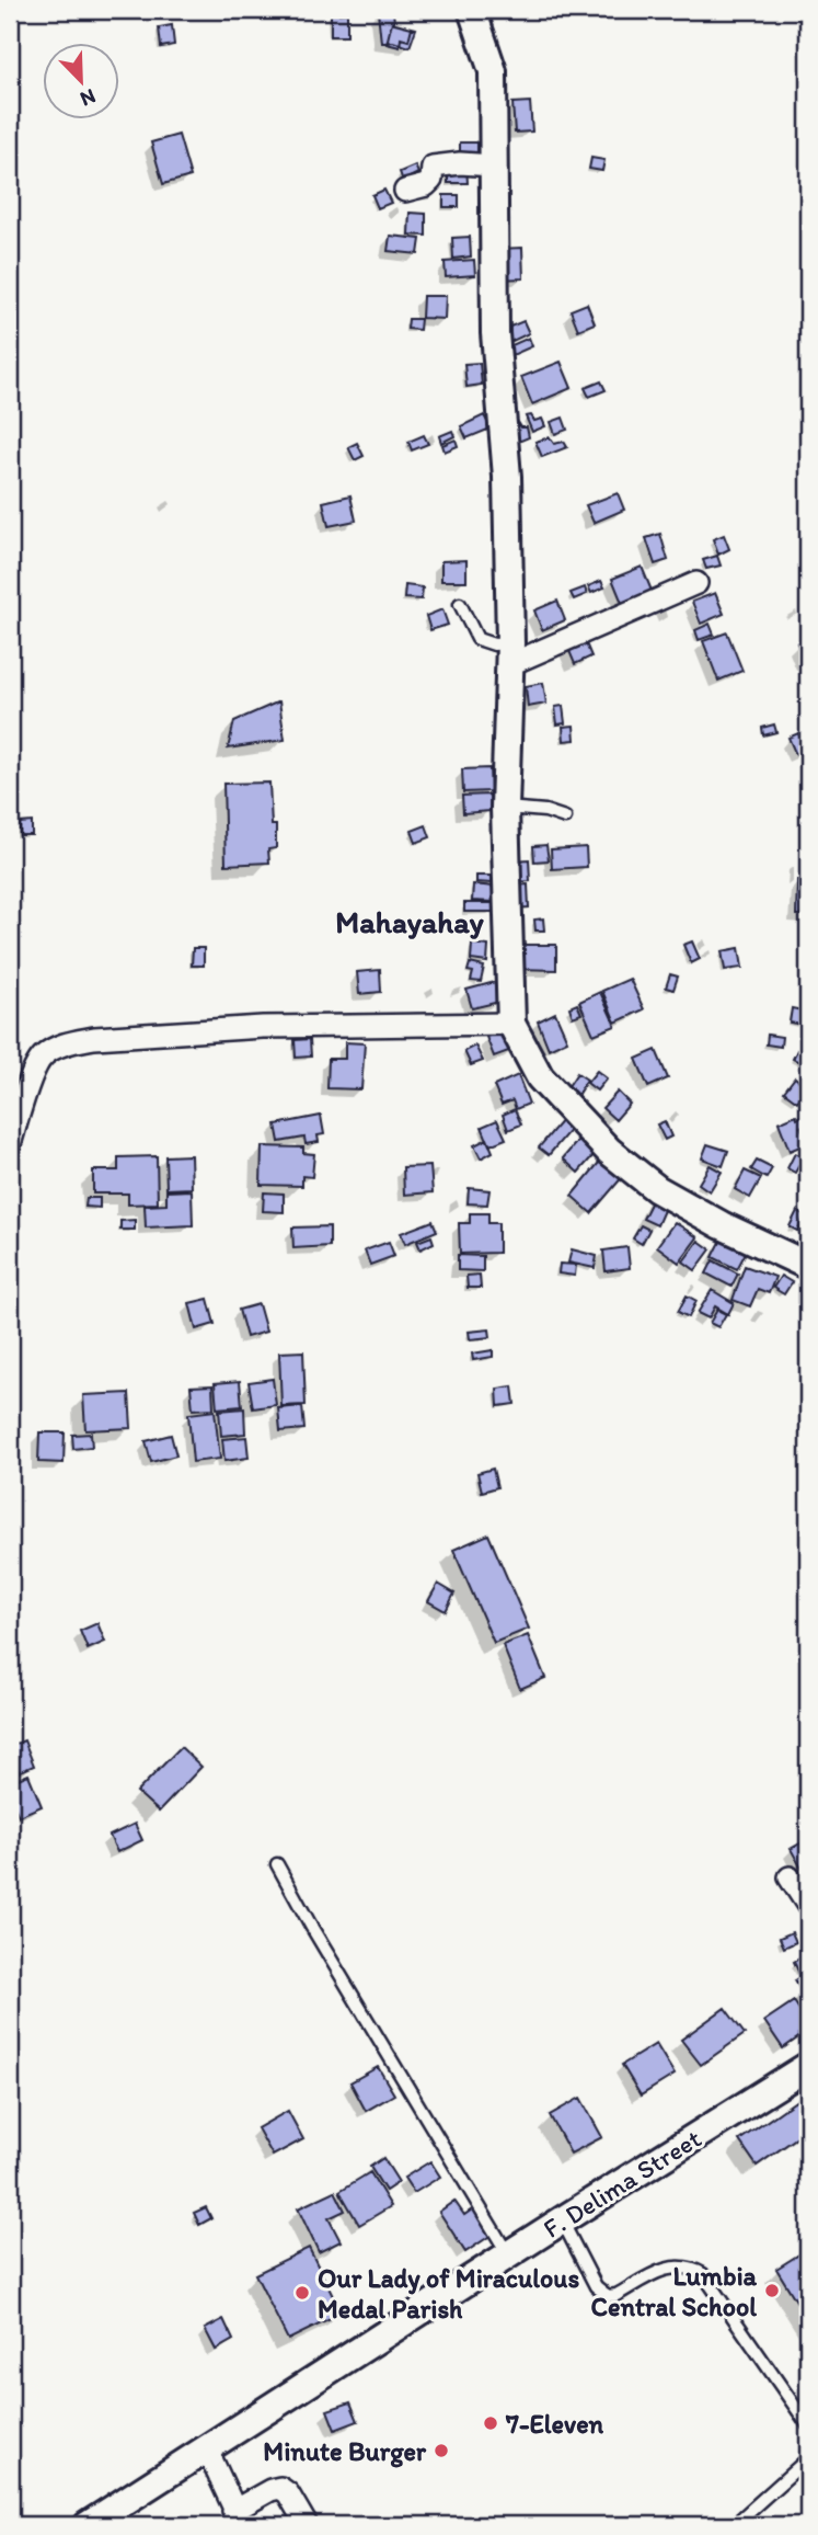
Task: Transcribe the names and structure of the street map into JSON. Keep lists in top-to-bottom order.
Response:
{
  "streets": {
    "street": ["F. Delima Street"]
  },
  "districts": ["Mahayahay"],
  "places": [
    "Lumbia Central School",
    "Our Lady of Miraculous Medal Parish",
    "7-Eleven",
    "Minute Burger"
  ],
  "north": "bottom right"
}
